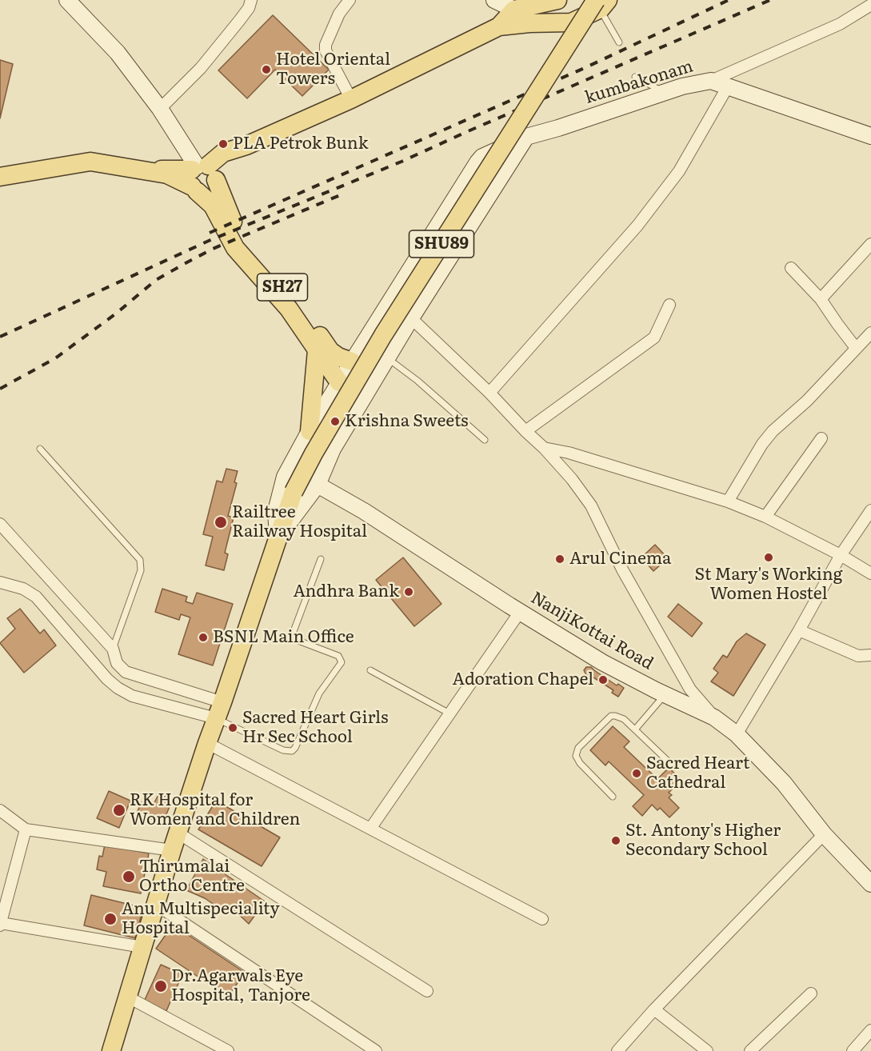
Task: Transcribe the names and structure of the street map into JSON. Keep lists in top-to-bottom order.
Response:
{
  "streets": {
    "main road": ["SHU89", "SH27"],
    "street": ["kumbakonam", "NanjiKottai Road"]
  },
  "crossings": [
    ["kumbakonam", "SHU89"],
    ["kumbakonam", "SH27"]
  ],
  "places": [
    "Hotel Oriental Towers",
    "PLA Petrok Bunk",
    "Krishna Sweets",
    "Railtree Railway Hospital",
    "St Mary's Working Women Hostel",
    "Arul Cinema",
    "Andhra Bank",
    "BSNL Main Office",
    "Adoration Chapel",
    "Sacred Heart Girls Hr Sec School",
    "Sacred Heart Cathedral",
    "RK Hospital for Women and Children",
    "St. Antony's Higher Secondary School",
    "Thirumalai Ortho Centre",
    "Anu Multispeciality Hospital",
    "Dr.Agarwals Eye Hospital, Tanjore"
  ]
}
